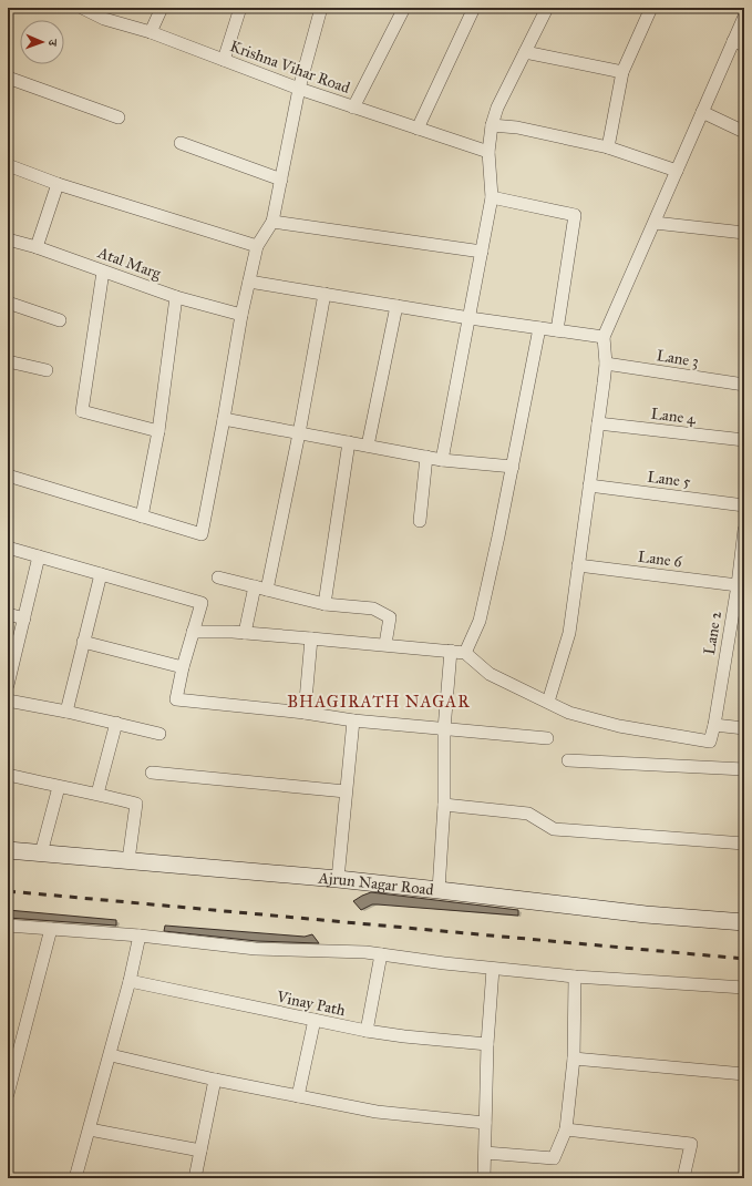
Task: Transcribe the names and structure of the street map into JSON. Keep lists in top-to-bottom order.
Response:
{
  "streets": {
    "street": [
      "Krishna Vihar Road",
      "Atal Marg",
      "Lane 3",
      "Lane 4",
      "Lane 5",
      "Lane 6",
      "Lane 2",
      "Ajrun Nagar Road",
      "Vinay Path"
    ]
  },
  "crossings": [
    ["Lane 6", "Lane 2"]
  ],
  "districts": ["BHAGIRATH NAGAR"],
  "north": "right"
}
